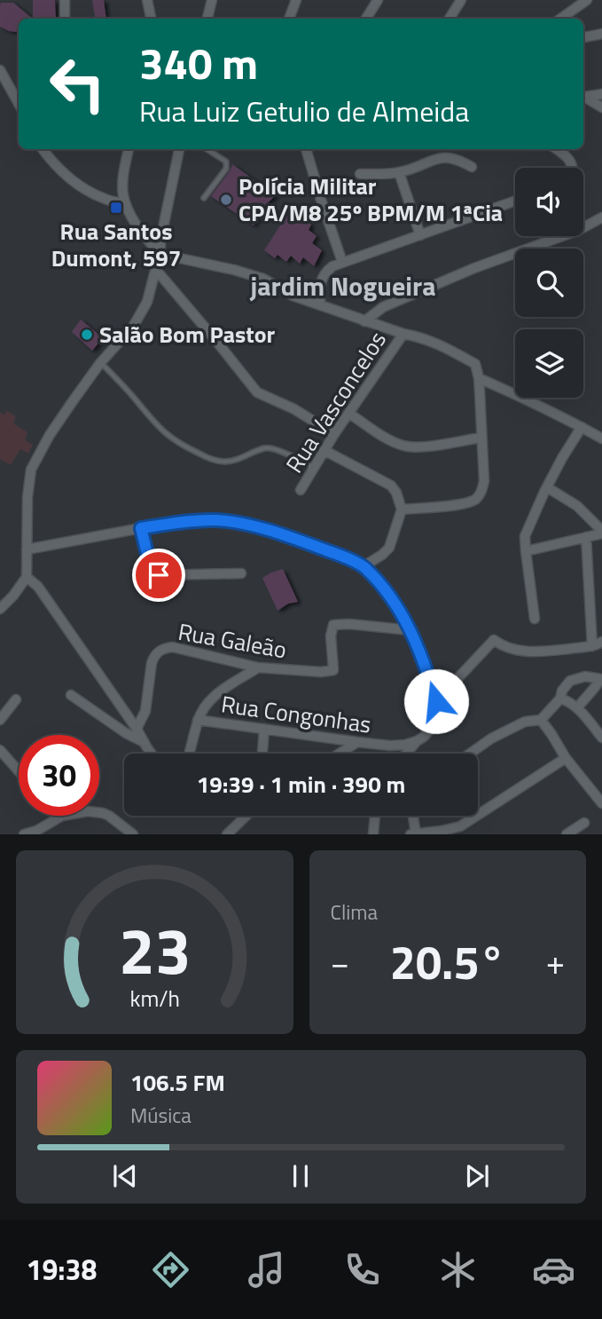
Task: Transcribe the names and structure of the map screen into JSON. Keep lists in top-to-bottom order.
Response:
{
  "streets": {
    "street": ["Rua Vasconcelos", "Rua Galeão", "Rua Congonhas"]
  },
  "districts": ["jardim Nogueira"],
  "places": {
    "other": ["Polícia Militar CPA/M8 25º BPM/M 1ªCia", "Salão Bom Pastor"],
    "transit": ["Rua Santos Dumont, 597"]
  },
  "page": {
    "turn": ["340 m", "Rua Luiz Getulio de Almeida"],
    "limit": "30",
    "trip": "19:39 · 1 min · 390 m",
    "tile": "Clima",
    "heat": ["−", "20.5°", "+"],
    "song": ["106.5 FM", "Música"],
    "tabs": "19:38",
    "gauge": ["23", "km/h"]
  }
}
